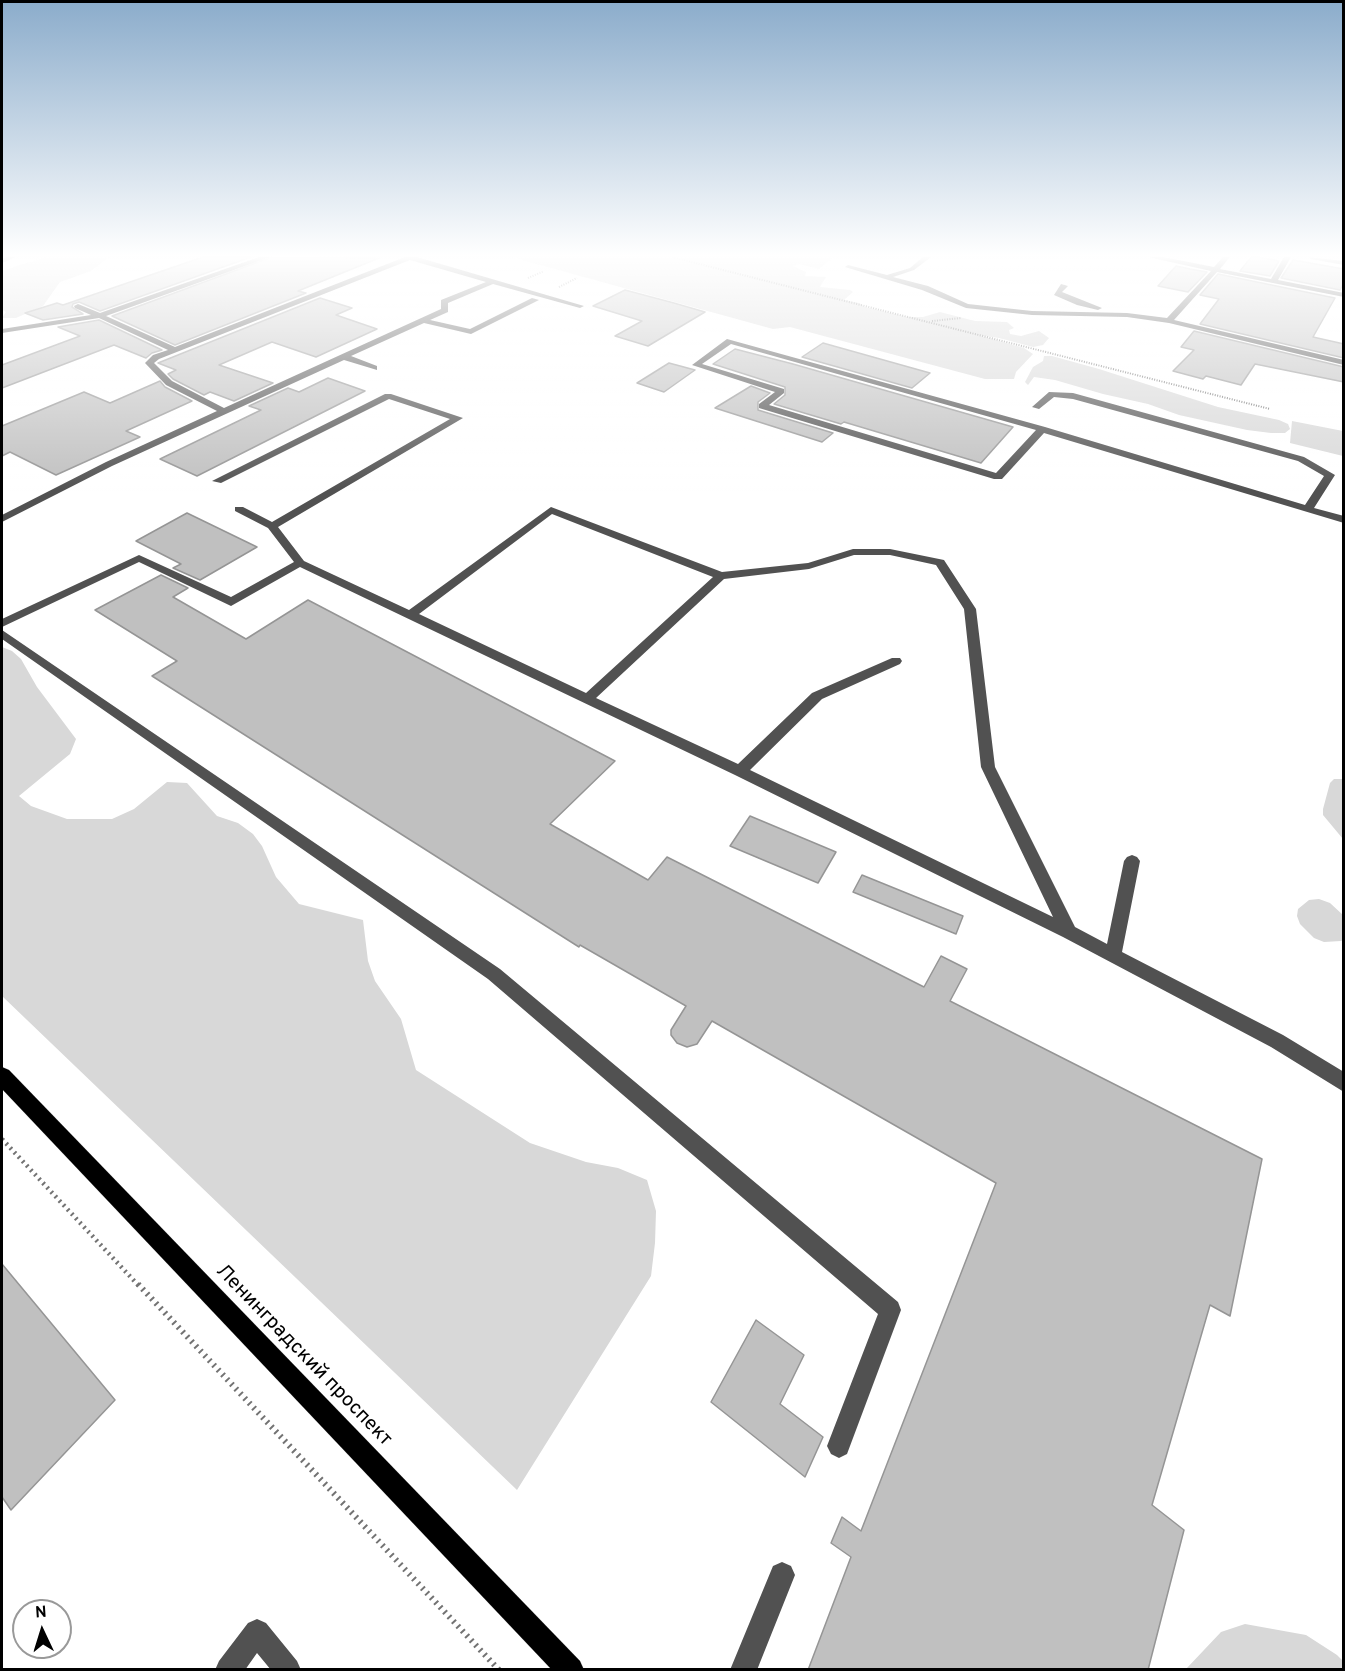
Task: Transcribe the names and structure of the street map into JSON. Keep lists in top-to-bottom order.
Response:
{
  "streets": {
    "main road": ["Ленинградский проспект"]
  },
  "north": "top"
}
